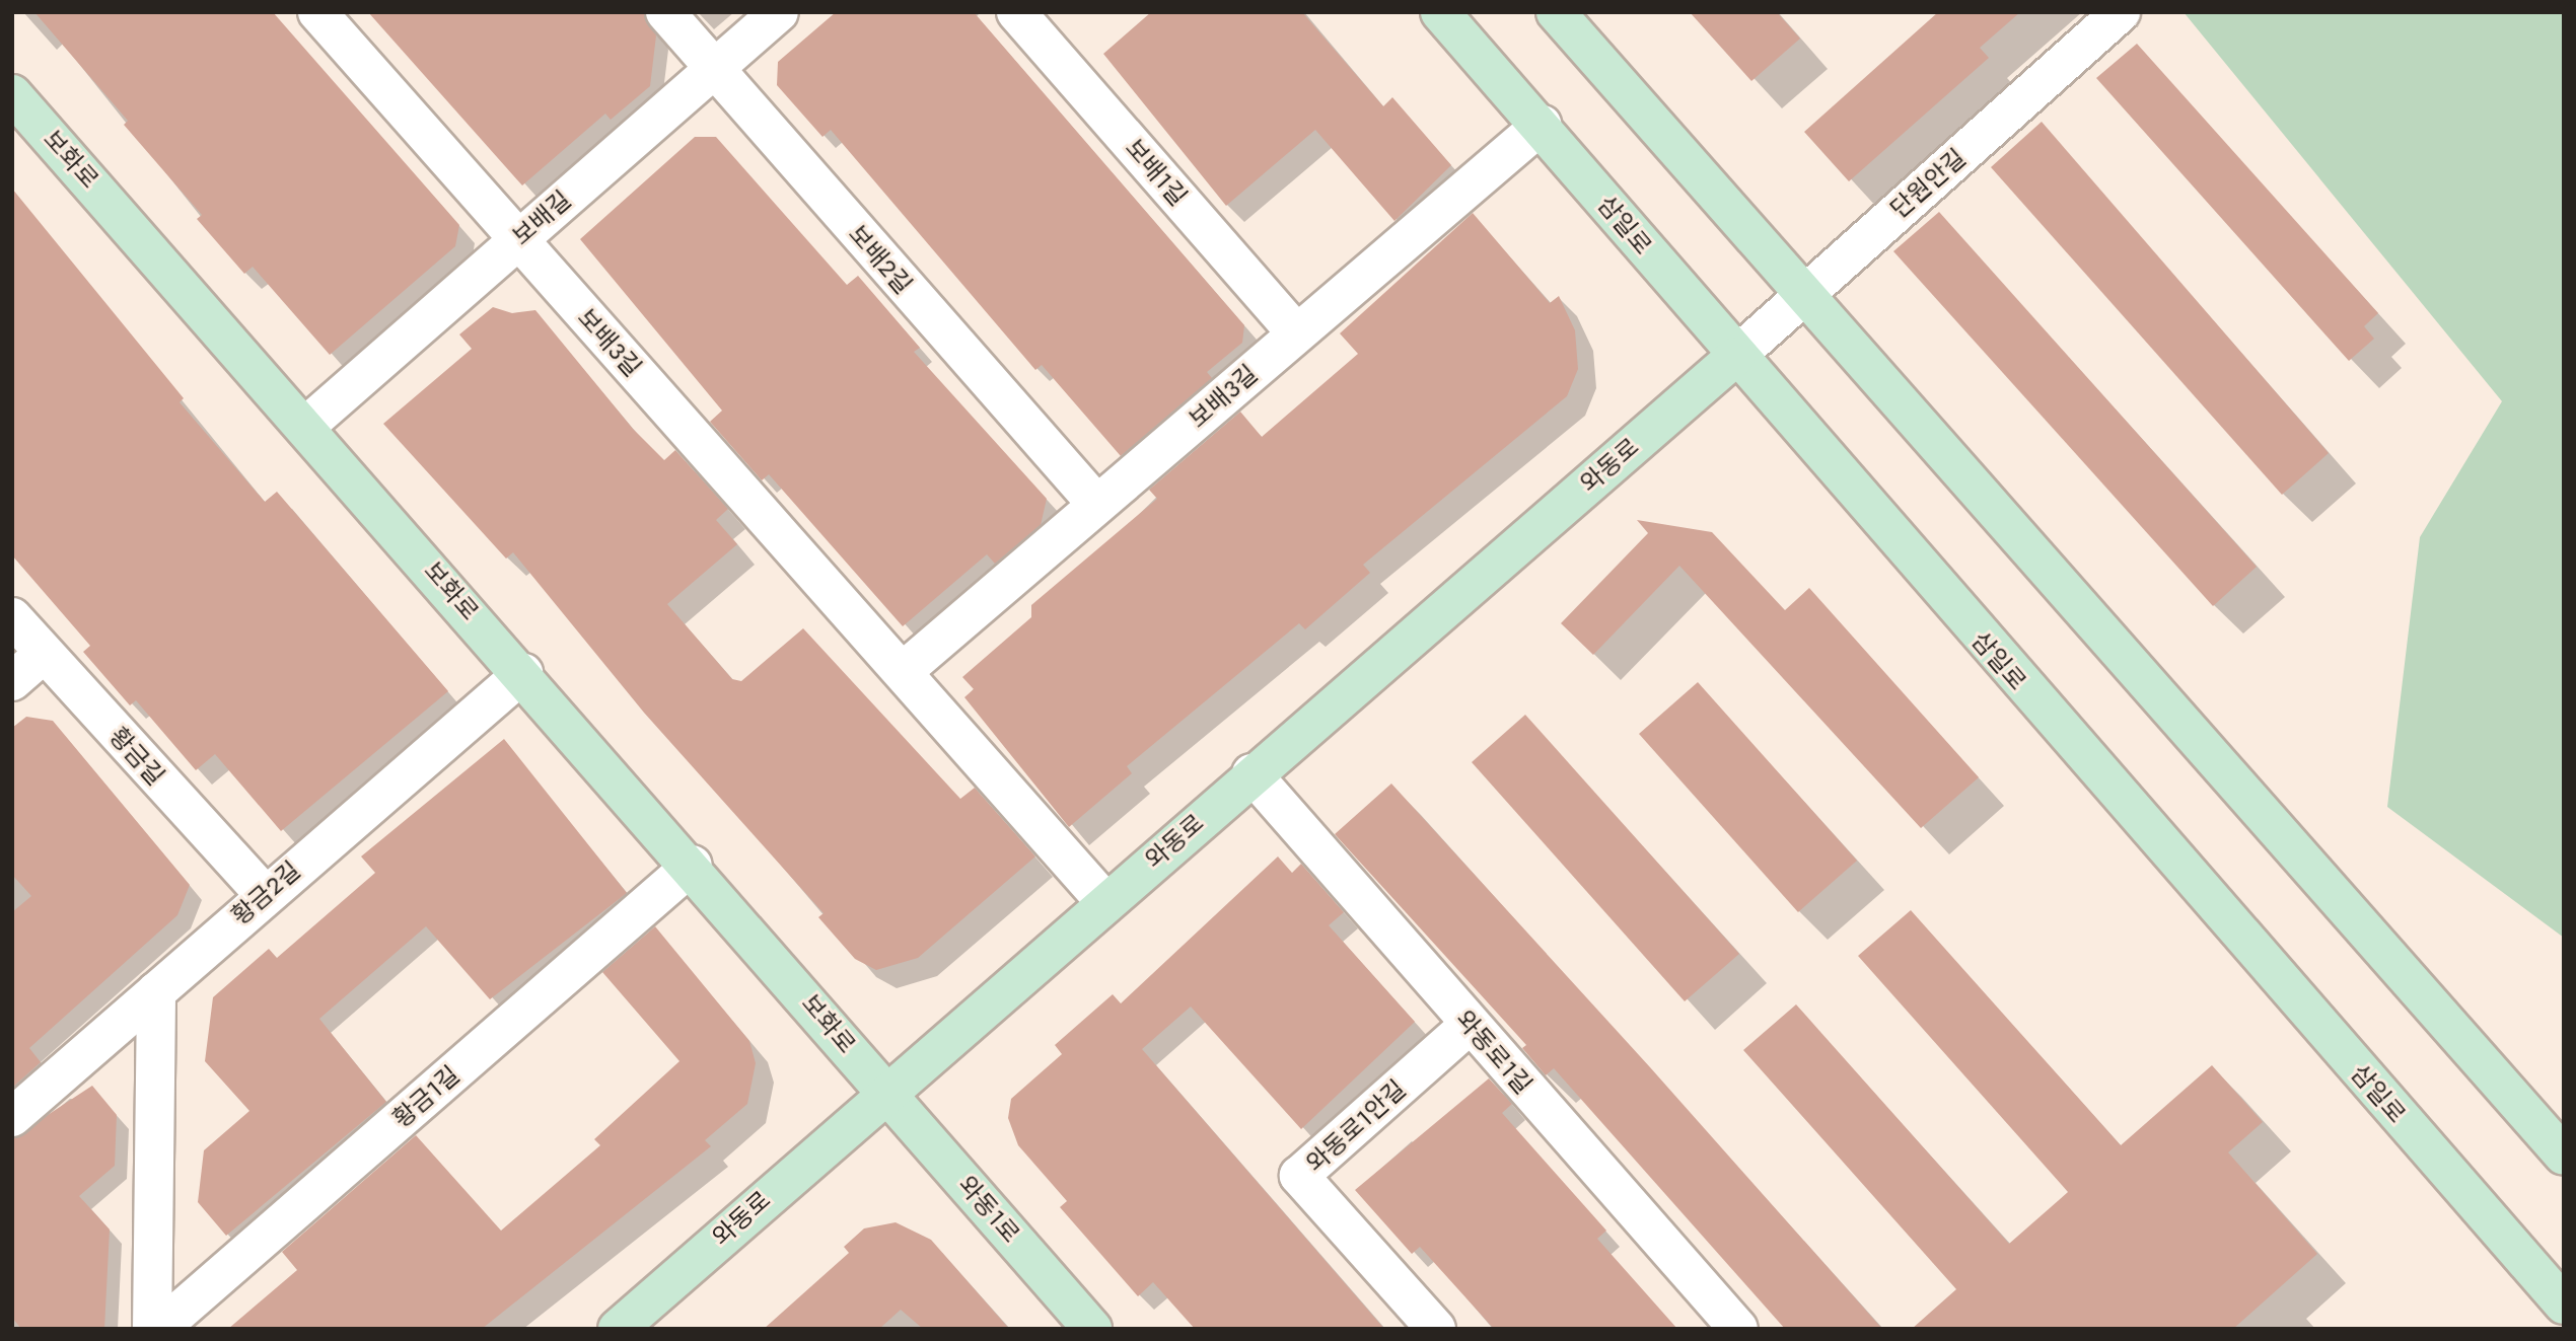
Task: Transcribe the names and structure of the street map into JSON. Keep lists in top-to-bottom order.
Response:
{
  "streets": {
    "main road": [
      "보화로",
      "삼일로",
      "와동로",
      "와동1로"
    ],
    "street": [
      "보배1길",
      "단원안길",
      "보배길",
      "보배2길",
      "보배3길",
      "황금길",
      "황금2길",
      "와동로1길",
      "황금1길",
      "와동로1안길"
    ]
  },
  "crossings": [
    ["보화로", "보배길"],
    ["보화로", "와동로"],
    ["보화로", "황금2길"],
    ["보화로", "황금1길"],
    ["보화로", "와동1로"],
    ["보배1길", "보배3길"],
    ["단원안길", "삼일로"],
    ["단원안길", "와동로"],
    ["보배길", "보배2길"],
    ["보배길", "보배3길"],
    ["삼일로", "보배3길"],
    ["삼일로", "와동로"],
    ["보배2길", "보배3길"],
    ["보배3길", "와동로"],
    ["와동로", "와동로1길"],
    ["와동로", "와동1로"],
    ["황금길", "황금2길"],
    ["와동로1길", "와동로1안길"]
  ]
}
